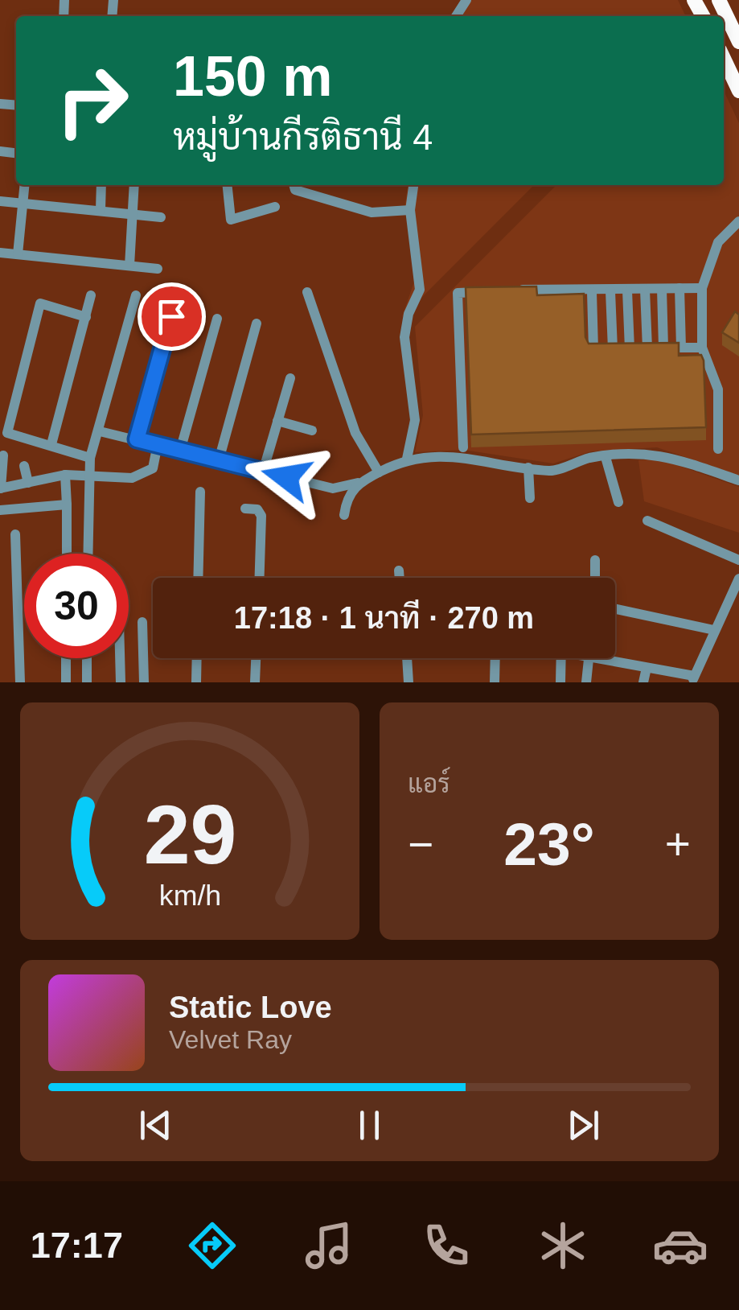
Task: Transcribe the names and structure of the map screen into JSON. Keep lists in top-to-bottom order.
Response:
{
  "page": {
    "turn": ["150 m", "หมู่บ้านกีรติธานี 4"],
    "limit": "30",
    "trip": "17:18 · 1 นาที · 270 m",
    "tile": "แอร์",
    "heat": ["−", "23°", "+"],
    "song": ["Static Love", "Velvet Ray"],
    "tabs": "17:17",
    "gauge": ["29", "km/h"]
  }
}
